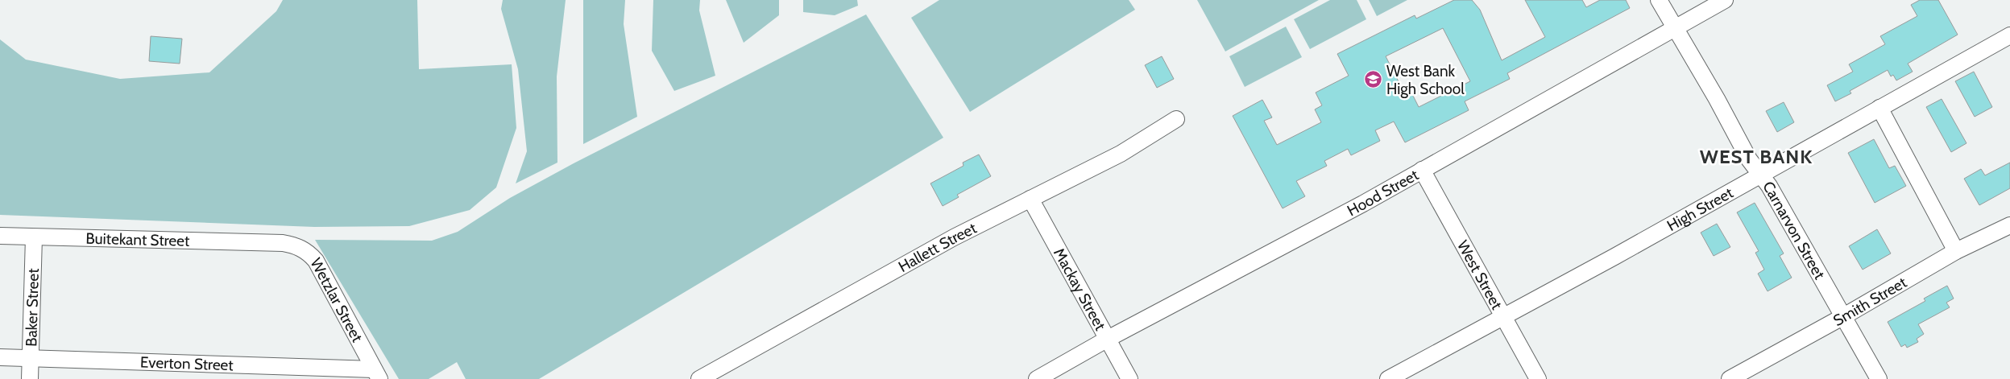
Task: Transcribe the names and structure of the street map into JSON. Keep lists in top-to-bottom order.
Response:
{
  "streets": {
    "street": [
      "Hood Street",
      "High Street",
      "Carnarvon Street",
      "Buitekant Street",
      "Hallett Street",
      "West Street",
      "Mackay Street",
      "Wetzlar Street",
      "Smith Street",
      "Baker Street",
      "Everton Street"
    ]
  },
  "crossings": [
    ["Hood Street", "Carnarvon Street"],
    ["Hood Street", "West Street"],
    ["Hood Street", "Mackay Street"],
    ["High Street", "Carnarvon Street"],
    ["High Street", "West Street"],
    ["Carnarvon Street", "Smith Street"],
    ["Buitekant Street", "Wetzlar Street"],
    ["Buitekant Street", "Baker Street"],
    ["Hallett Street", "Mackay Street"],
    ["Wetzlar Street", "Everton Street"],
    ["Baker Street", "Everton Street"]
  ],
  "districts": ["WEST BANK"],
  "places": {
    "school or university": ["West Bank High School"]
  }
}
